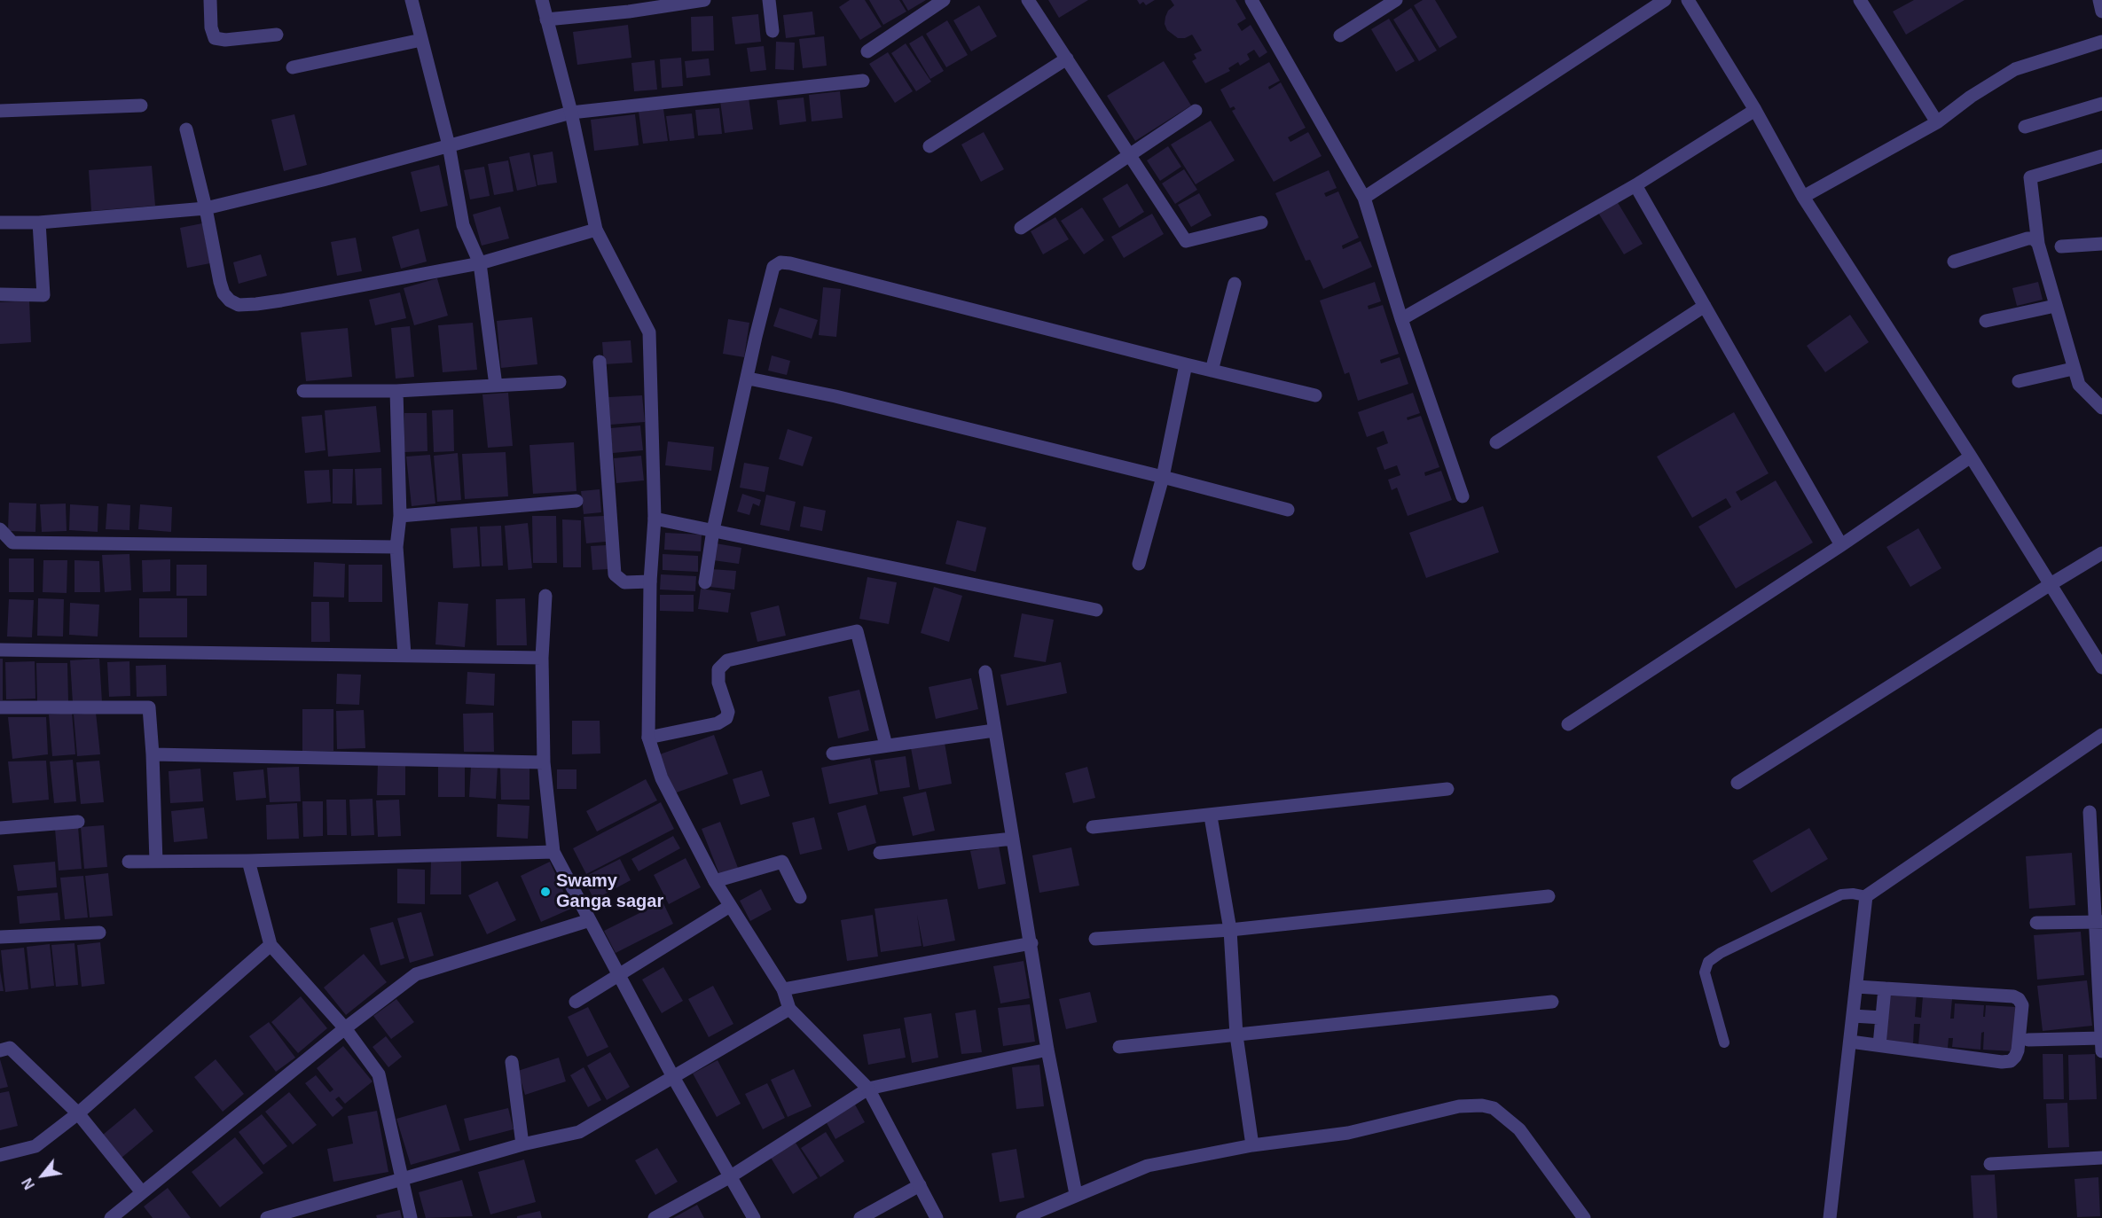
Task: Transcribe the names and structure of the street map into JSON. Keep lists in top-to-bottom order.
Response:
{
  "places": ["Swamy Ganga sagar"],
  "north": "bottom left"
}
